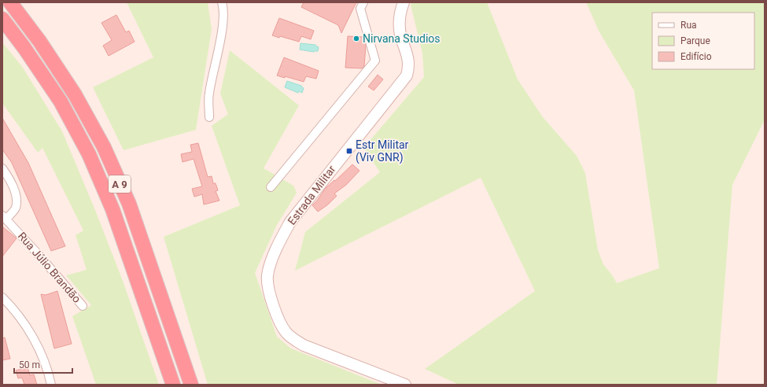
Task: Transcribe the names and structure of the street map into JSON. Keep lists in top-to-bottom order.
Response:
{
  "streets": {
    "highway": ["A 9"],
    "street": ["Estrada Militar", "Rua Júlio Brandão"]
  },
  "places": {
    "other": ["Nirvana Studios"],
    "transit": ["Estr Militar (Viv GNR)"]
  },
  "legend": ["Rua", "Parque", "Edifício"],
  "scale_bar": "50 m"
}
